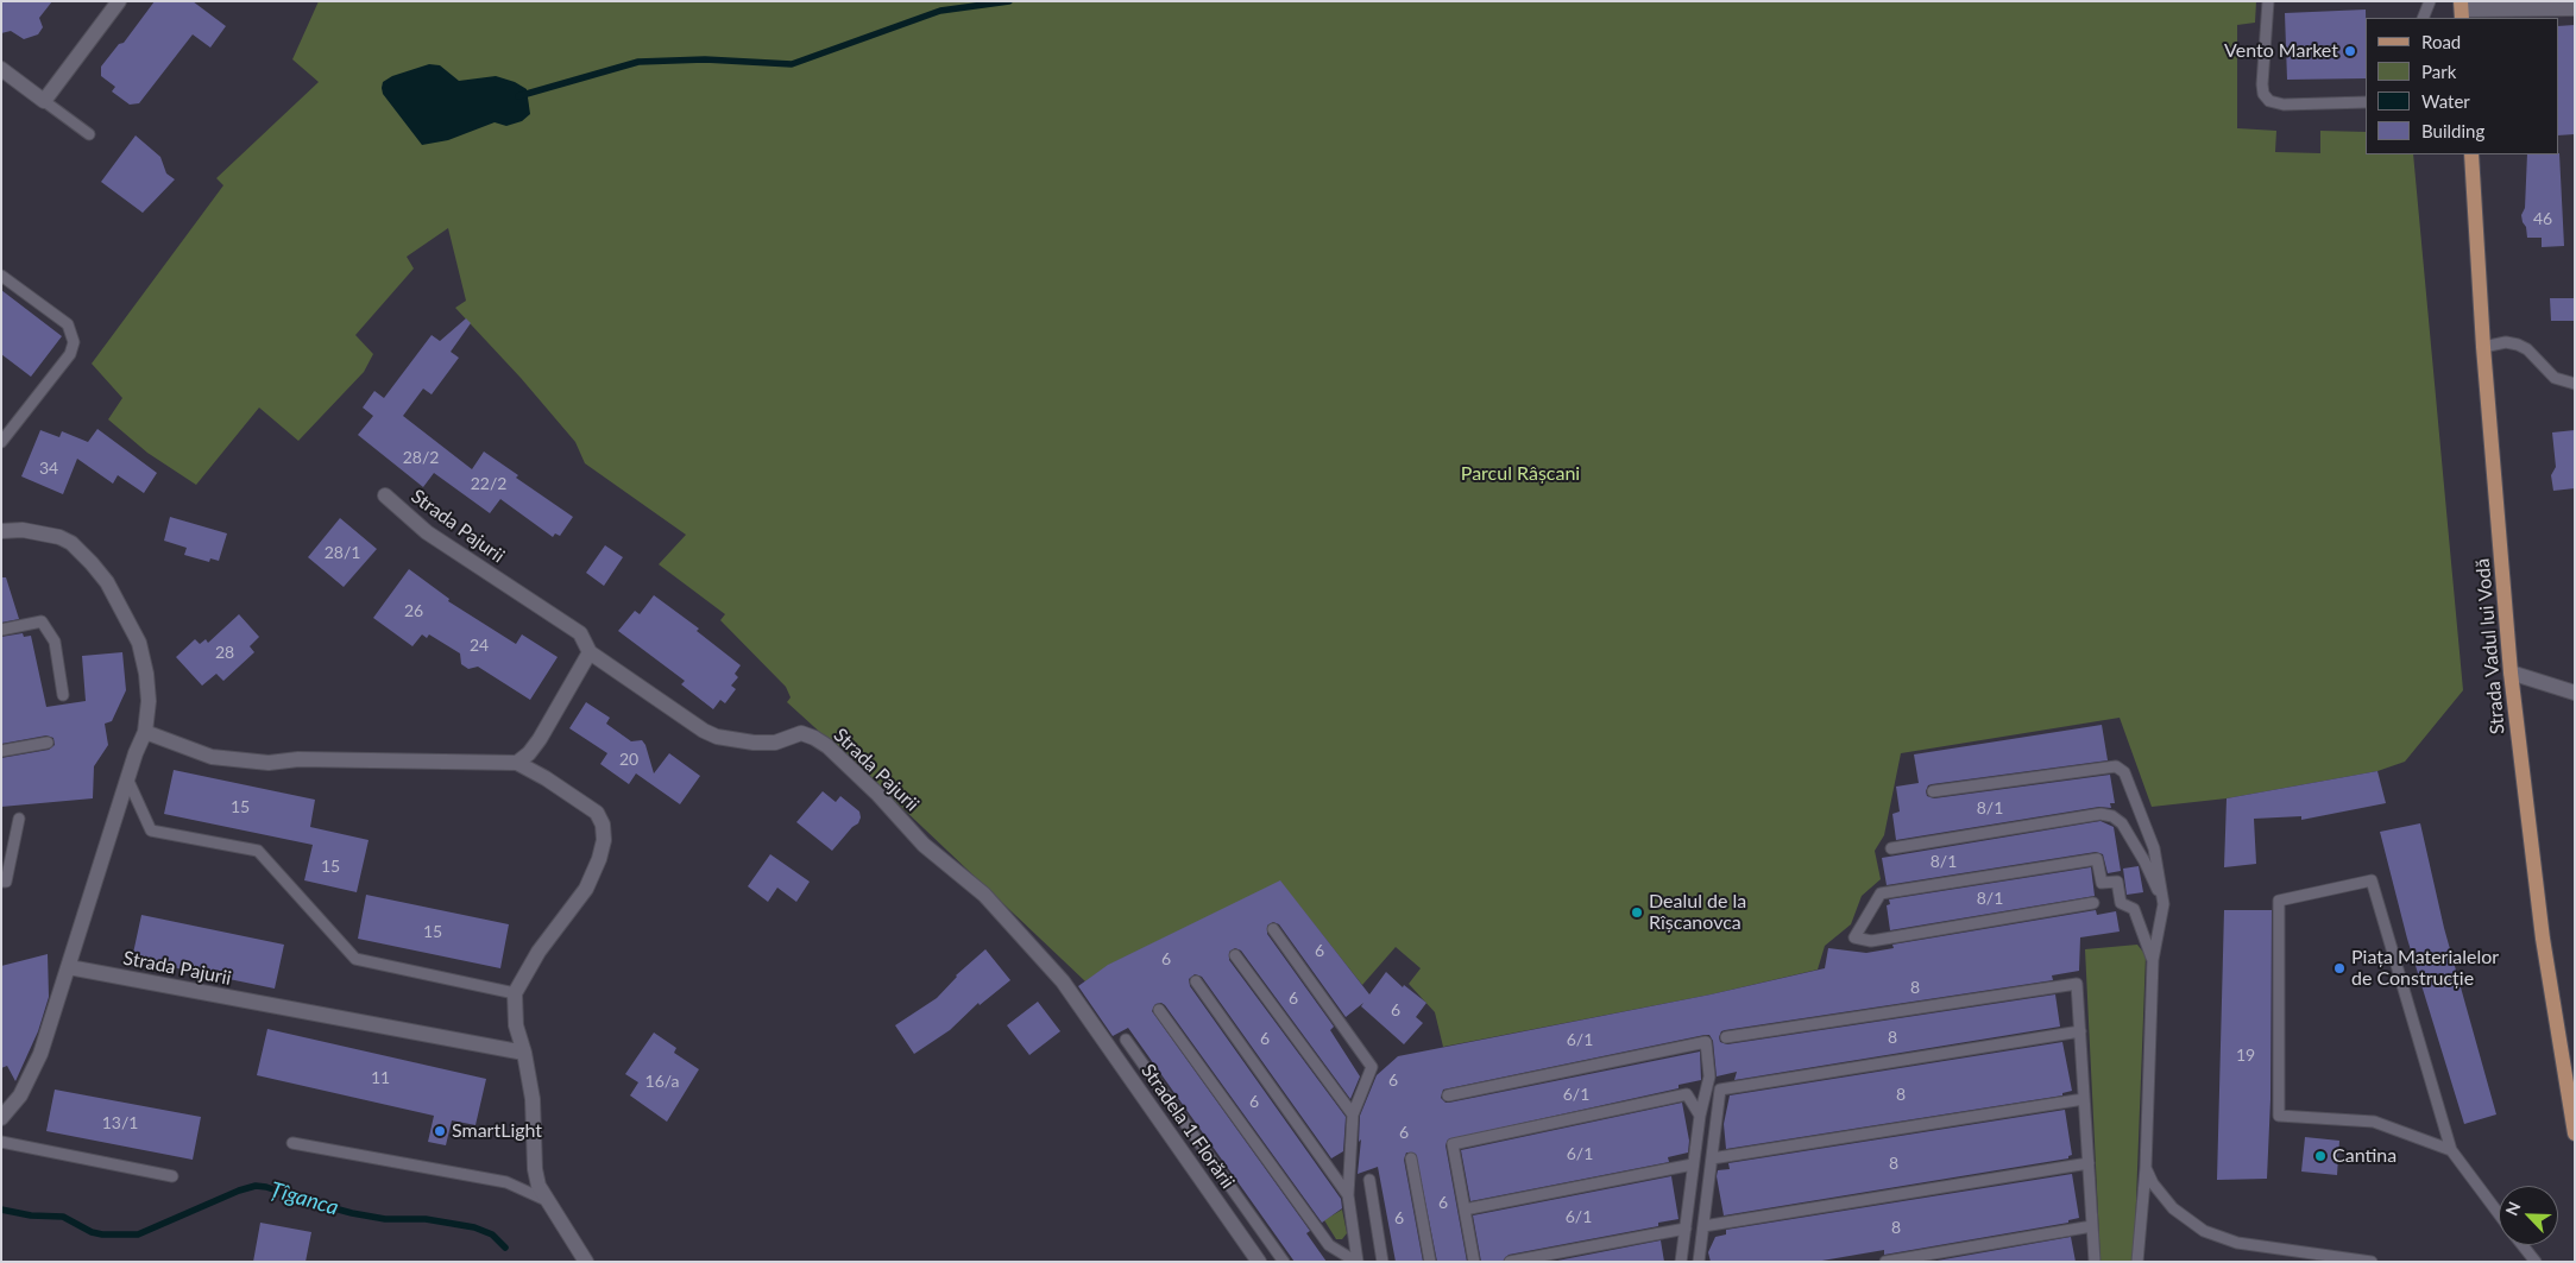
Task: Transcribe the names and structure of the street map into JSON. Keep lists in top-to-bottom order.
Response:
{
  "streets": {
    "main road": ["Strada Vadul lui Vodă"],
    "street": ["Strada Pajurii", "Stradela 1 Florării"]
  },
  "crossings": [
    ["Strada Pajurii", "Stradela 1 Florării"]
  ],
  "water": ["Țîganca"],
  "parks": ["Parcul Râșcani"],
  "places": [
    "Vento Market",
    "Dealul de la Rîșcanovca",
    "Piața Materialelor de Construcție",
    "SmartLight",
    "Cantina"
  ],
  "house_numbers": [
    "46",
    "28/2",
    "34",
    "22/2",
    "28/1",
    "26",
    "24",
    "28",
    "20",
    "15",
    "8/1",
    "8/1",
    "15",
    "8/1",
    "15",
    "6",
    "6",
    "8",
    "6",
    "6",
    "8",
    "6",
    "6/1",
    "19",
    "11",
    "6",
    "16/a",
    "6/1",
    "8",
    "6",
    "13/1",
    "6",
    "6/1",
    "8",
    "6",
    "6/1",
    "6",
    "8"
  ],
  "legend": [
    "Road",
    "Park",
    "Water",
    "Building"
  ],
  "north": "top left"
}
